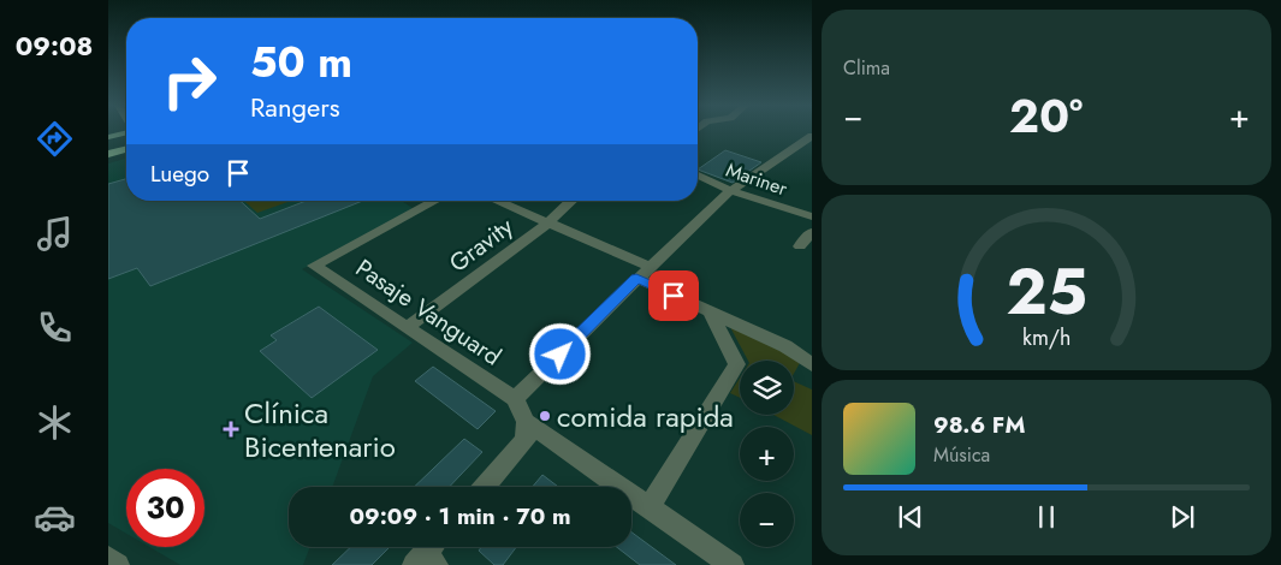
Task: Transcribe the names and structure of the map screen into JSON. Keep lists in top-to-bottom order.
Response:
{
  "streets": {
    "street": ["Mariner", "Gravity", "Pasaje Vanguard"]
  },
  "crossings": [
    ["Gravity", "Pasaje Vanguard"]
  ],
  "places": {
    "other": ["comida rapida"],
    "health": ["Clínica Bicentenario"]
  },
  "page": {
    "tabs": "09:08",
    "tile": "Clima",
    "turn": ["50 m", "Rangers"],
    "heat": ["−", "20°", "+"],
    "then": "Luego",
    "map_buttons": ["+", "−"],
    "song": ["98.6 FM", "Música"],
    "limit": "30",
    "trip": "09:09 · 1 min · 70 m",
    "gauge": ["25", "km/h"]
  }
}
